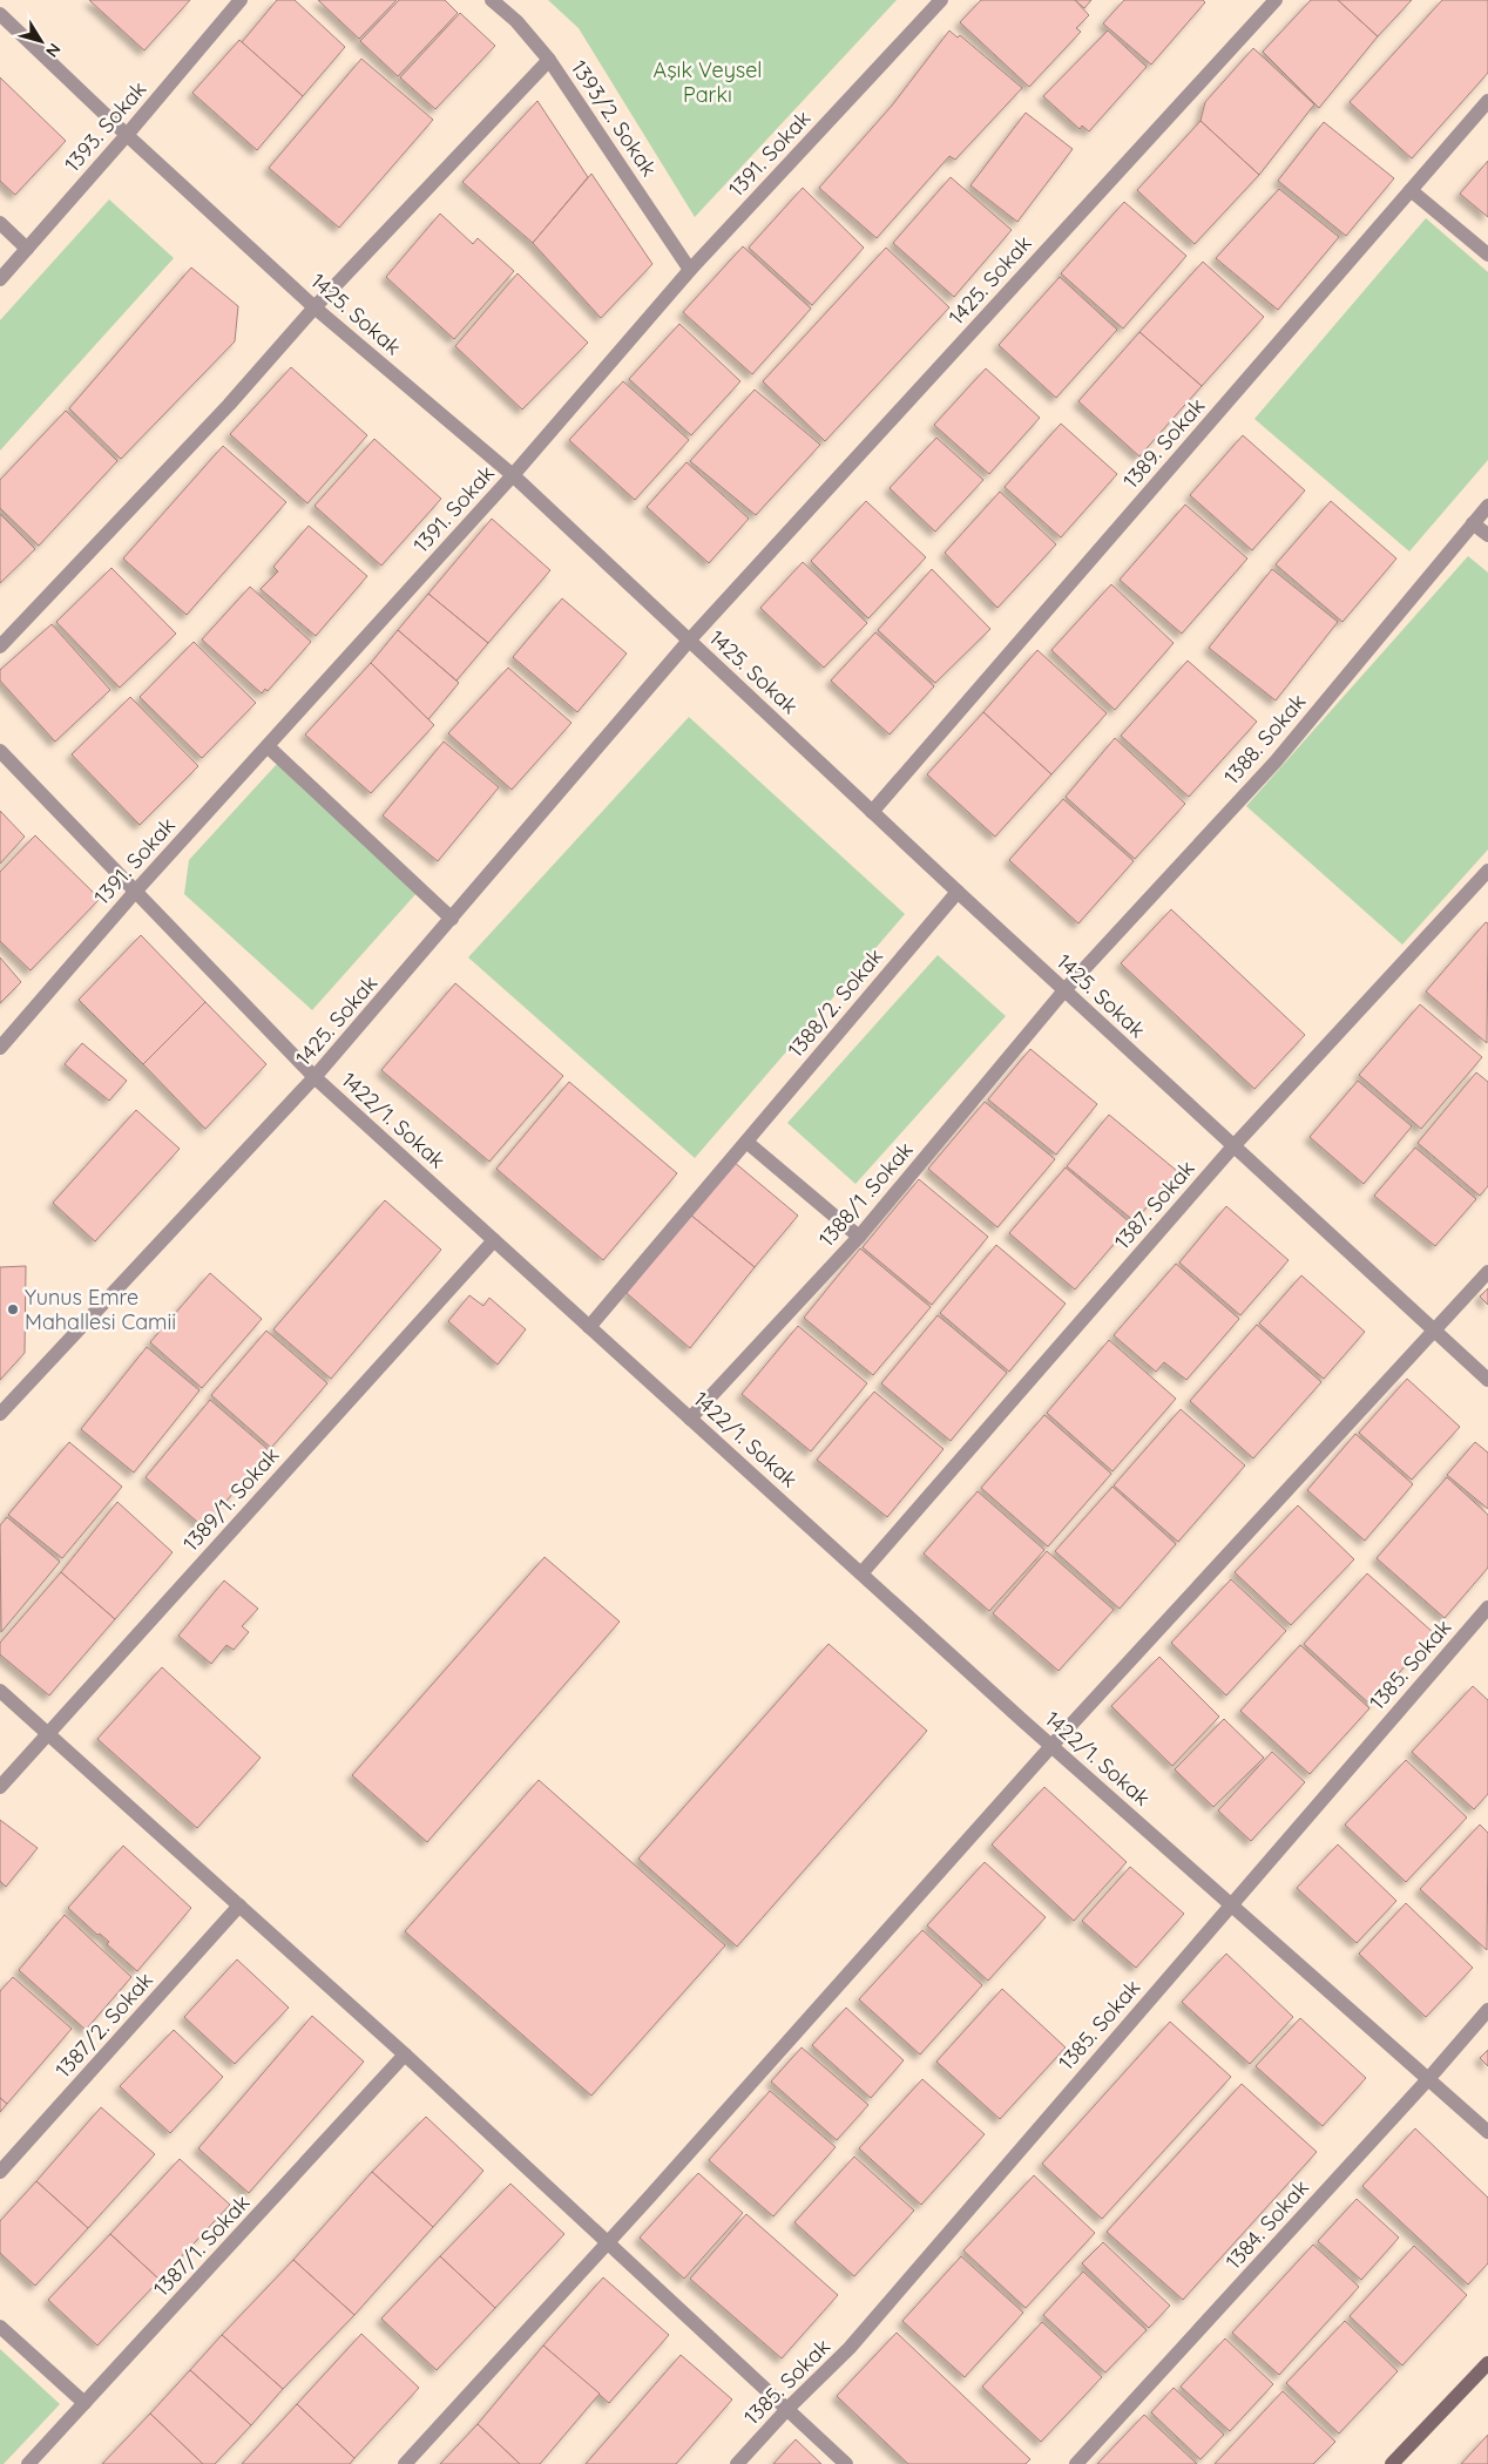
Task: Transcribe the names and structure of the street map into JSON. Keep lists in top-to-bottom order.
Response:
{
  "streets": {
    "street": [
      "1393/2. Sokak",
      "1393. Sokak",
      "1391. Sokak",
      "1425. Sokak",
      "1389. Sokak",
      "1388. Sokak",
      "1388/2. Sokak",
      "1422/1. Sokak",
      "1388/1 .Sokak",
      "1387. Sokak",
      "1389/1. Sokak",
      "1385. Sokak",
      "1387/2. Sokak",
      "1384. Sokak",
      "1387/1. Sokak"
    ]
  },
  "crossings": [
    ["1393/2. Sokak", "1391. Sokak"],
    ["1393. Sokak", "1425. Sokak"],
    ["1391. Sokak", "1425. Sokak"],
    ["1391. Sokak", "1422/1. Sokak"],
    ["1425. Sokak", "1389. Sokak"],
    ["1425. Sokak", "1388. Sokak"],
    ["1425. Sokak", "1388/2. Sokak"],
    ["1425. Sokak", "1422/1. Sokak"],
    ["1425. Sokak", "1388/1 .Sokak"],
    ["1425. Sokak", "1387. Sokak"],
    ["1388. Sokak", "1388/1 .Sokak"],
    ["1388/2. Sokak", "1422/1. Sokak"],
    ["1422/1. Sokak", "1388/1 .Sokak"],
    ["1422/1. Sokak", "1387. Sokak"],
    ["1422/1. Sokak", "1389/1. Sokak"],
    ["1422/1. Sokak", "1385. Sokak"],
    ["1422/1. Sokak", "1384. Sokak"]
  ],
  "parks": ["Aşık Veysel Parkı"],
  "places": ["Yunus Emre Mahallesi Camii"],
  "north": "bottom right"
}
